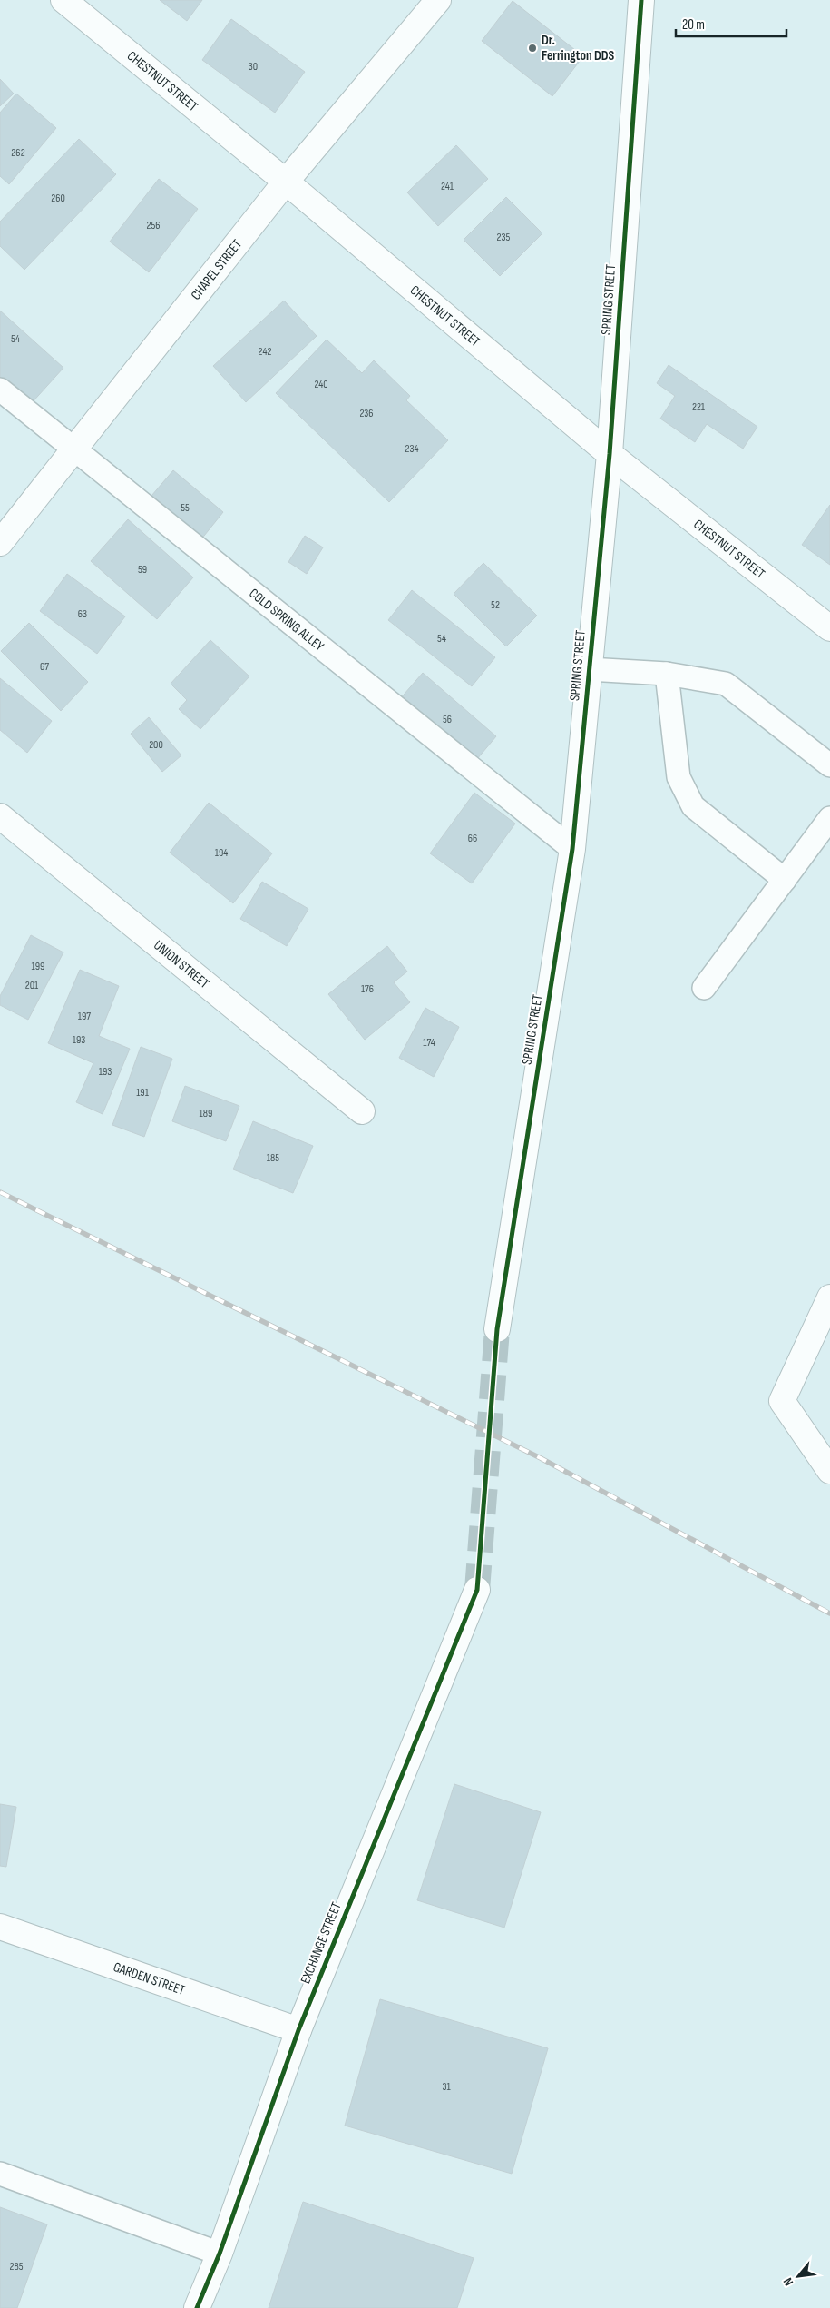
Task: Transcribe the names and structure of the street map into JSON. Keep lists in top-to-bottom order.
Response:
{
  "streets": {
    "street": [
      "CHESTNUT STREET",
      "CHAPEL STREET",
      "SPRING STREET",
      "UNION STREET",
      "EXCHANGE STREET",
      "GARDEN STREET"
    ],
    "lane": ["COLD SPRING ALLEY"]
  },
  "crossings": [
    ["CHESTNUT STREET", "CHAPEL STREET"],
    ["CHESTNUT STREET", "SPRING STREET"],
    ["CHAPEL STREET", "COLD SPRING ALLEY"],
    ["SPRING STREET", "COLD SPRING ALLEY"],
    ["EXCHANGE STREET", "GARDEN STREET"]
  ],
  "places": ["Dr. Ferrington DDS"],
  "house_numbers": [
    "30",
    "262",
    "241",
    "260",
    "256",
    "235",
    "54",
    "242",
    "240",
    "221",
    "236",
    "234",
    "55",
    "59",
    "52",
    "63",
    "54",
    "67",
    "56",
    "200",
    "66",
    "194",
    "199",
    "201",
    "176",
    "197",
    "193",
    "174",
    "193",
    "191",
    "189",
    "185",
    "31",
    "285"
  ],
  "scale_bar": "20 m",
  "north": "bottom left"
}
